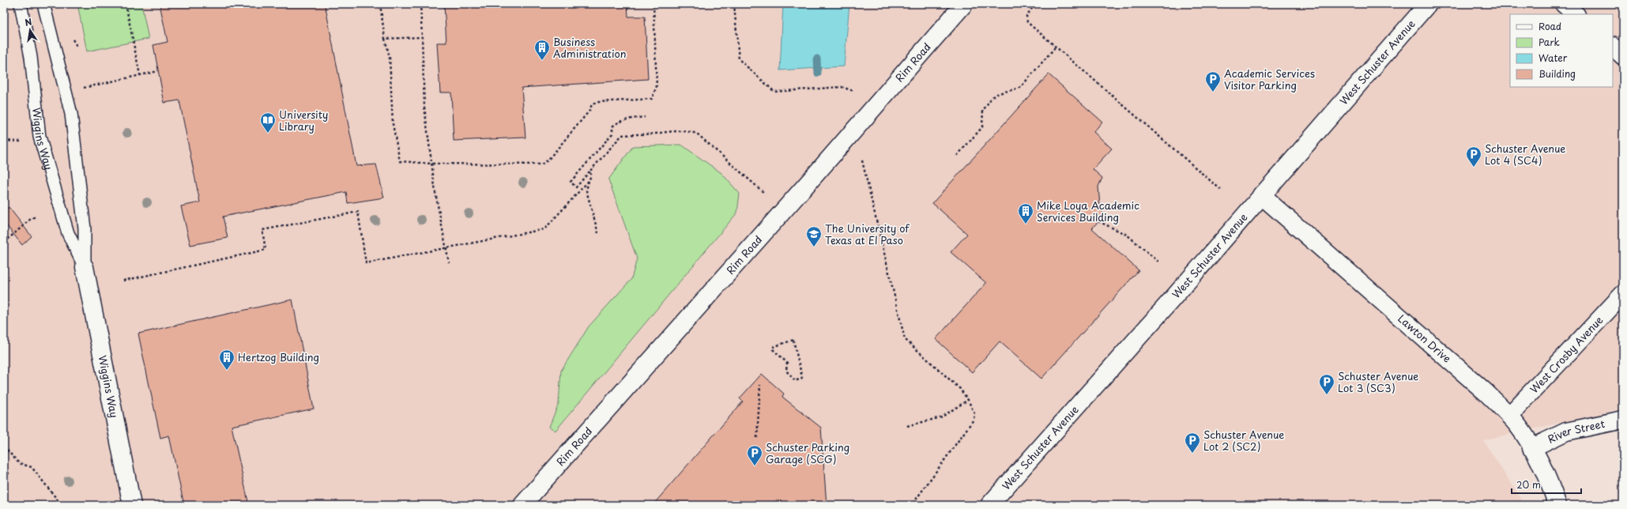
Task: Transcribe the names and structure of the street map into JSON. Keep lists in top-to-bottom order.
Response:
{
  "streets": {
    "street": [
      "West Schuster Avenue",
      "Rim Road",
      "Wiggins Way",
      "Lawton Drive",
      "West Crosby Avenue",
      "River Street"
    ]
  },
  "crossings": [
    ["West Schuster Avenue", "Lawton Drive"],
    ["Lawton Drive", "West Crosby Avenue"],
    ["Lawton Drive", "River Street"]
  ],
  "places": {
    "building": ["Business Administration", "Mike Loya Academic Services Building", "Hertzog Building"],
    "parking": [
      "Academic Services Visitor Parking",
      "Schuster Avenue Lot 4 (SC4)",
      "Schuster Avenue Lot 3 (SC3)",
      "Schuster Avenue Lot 2 (SC2)",
      "Schuster Parking Garage (SCG)"
    ],
    "library": ["University Library"],
    "school or university": ["The University of Texas at El Paso"]
  },
  "legend": [
    "Road",
    "Park",
    "Water",
    "Building"
  ],
  "scale_bar": "20 m",
  "north": "top"
}
